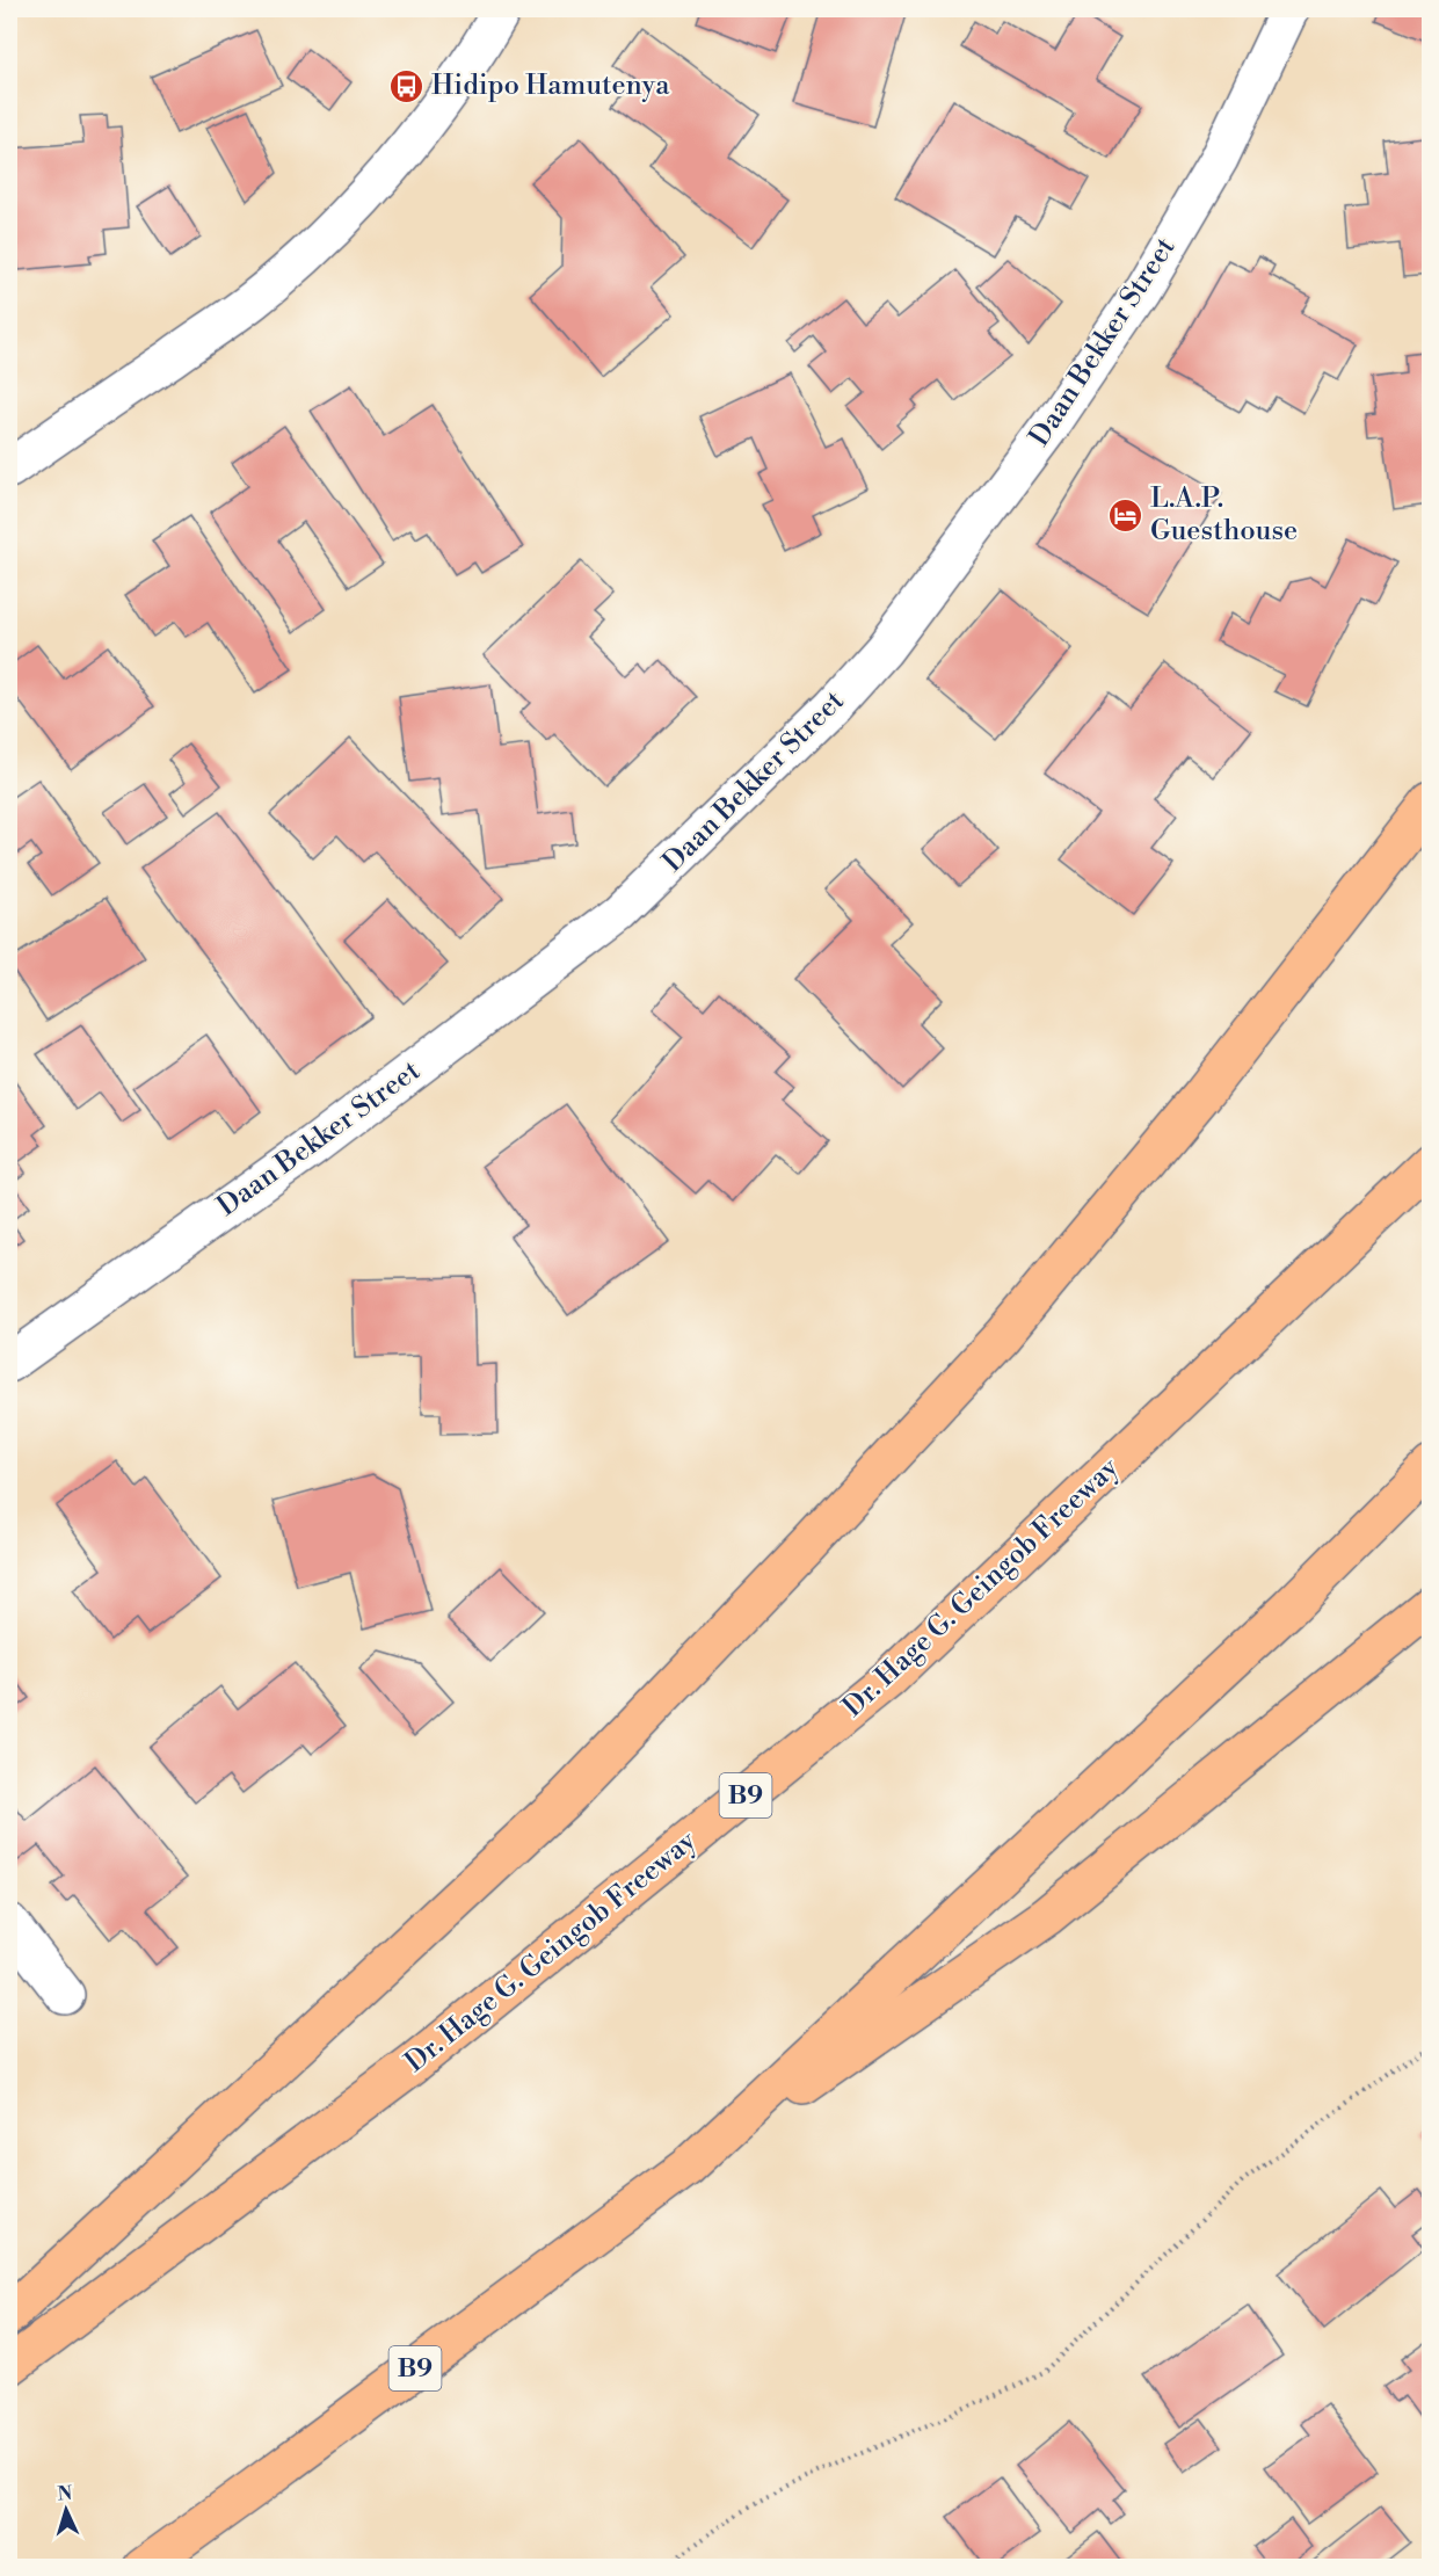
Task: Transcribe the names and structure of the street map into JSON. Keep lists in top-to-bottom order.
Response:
{
  "streets": {
    "highway": ["Dr. Hage G. Geingob Freeway", "B9"],
    "street": ["Daan Bekker Street"]
  },
  "places": {
    "bus stop": ["Hidipo Hamutenya"],
    "hotel": ["L.A.P. Guesthouse"]
  },
  "north": "top"
}
